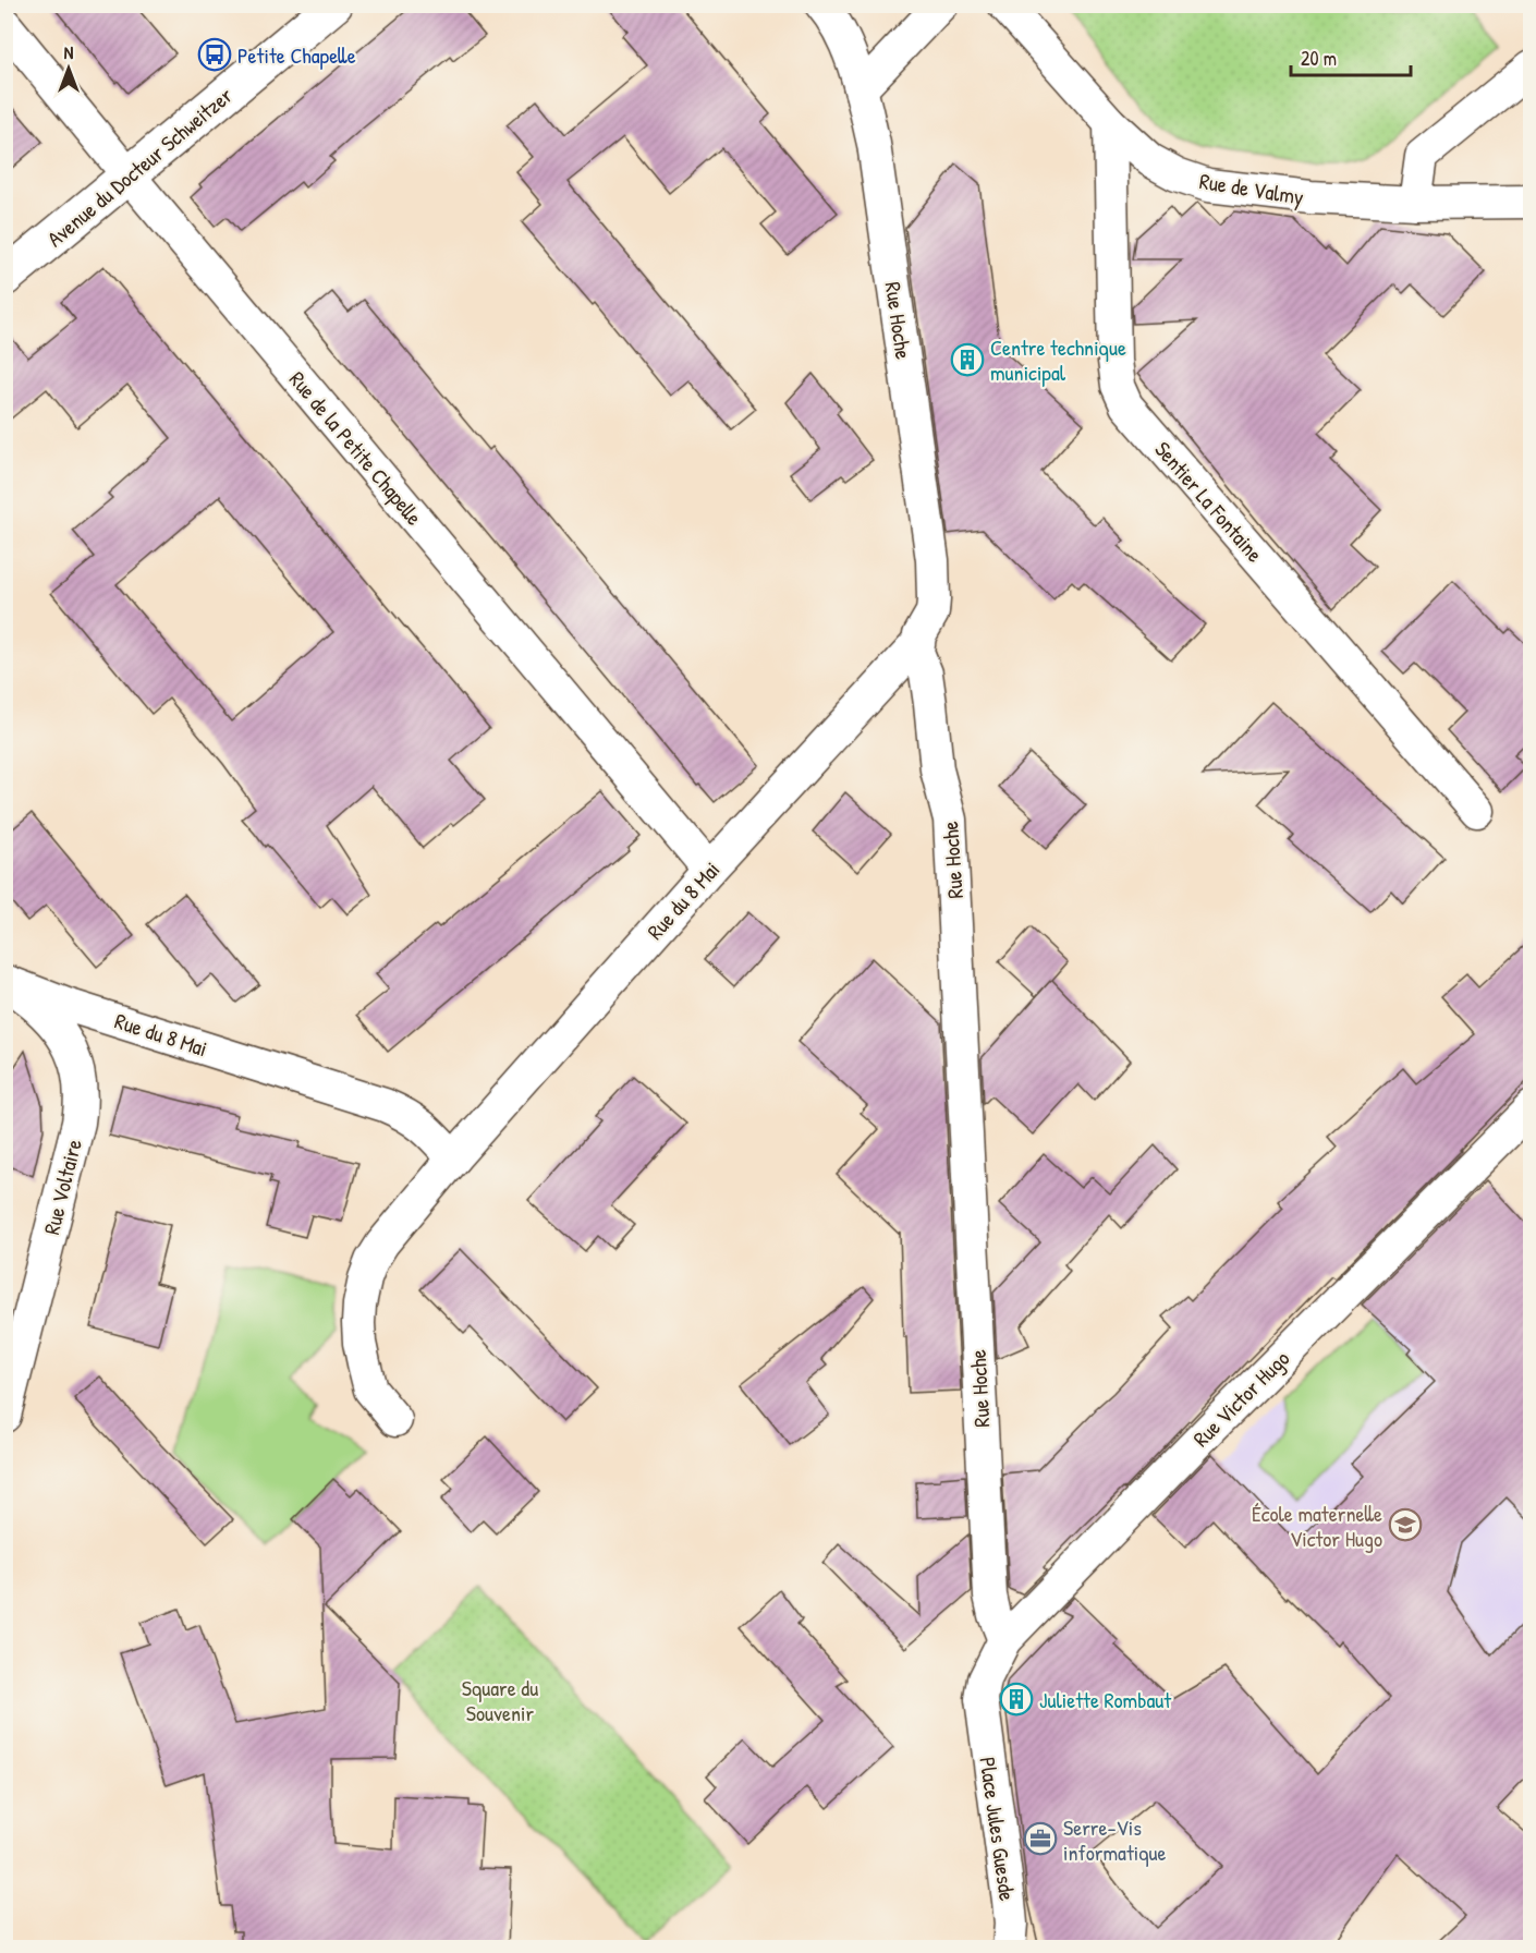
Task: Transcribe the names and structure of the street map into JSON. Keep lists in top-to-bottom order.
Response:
{
  "streets": {
    "street": [
      "Avenue du Docteur Schweitzer",
      "Rue de Valmy",
      "Rue Hoche",
      "Rue de la Petite Chapelle",
      "Sentier La Fontaine",
      "Rue du 8 Mai",
      "Rue Voltaire",
      "Rue Victor Hugo",
      "Place Jules Guesde"
    ]
  },
  "crossings": [
    ["Avenue du Docteur Schweitzer", "Rue de la Petite Chapelle"],
    ["Rue de Valmy", "Sentier La Fontaine"],
    ["Rue Hoche", "Rue du 8 Mai"],
    ["Rue Hoche", "Rue Victor Hugo"],
    ["Rue de la Petite Chapelle", "Rue du 8 Mai"],
    ["Rue du 8 Mai", "Rue Voltaire"],
    ["Rue Victor Hugo", "Place Jules Guesde"]
  ],
  "parks": ["Square du Souvenir"],
  "places": {
    "bus stop": ["Petite Chapelle"],
    "building": ["Centre technique municipal", "Juliette Rombaut"],
    "school or university": ["École maternelle Victor Hugo"],
    "office": ["Serre-Vis informatique"]
  },
  "scale_bar": "20 m",
  "north": "top"
}
